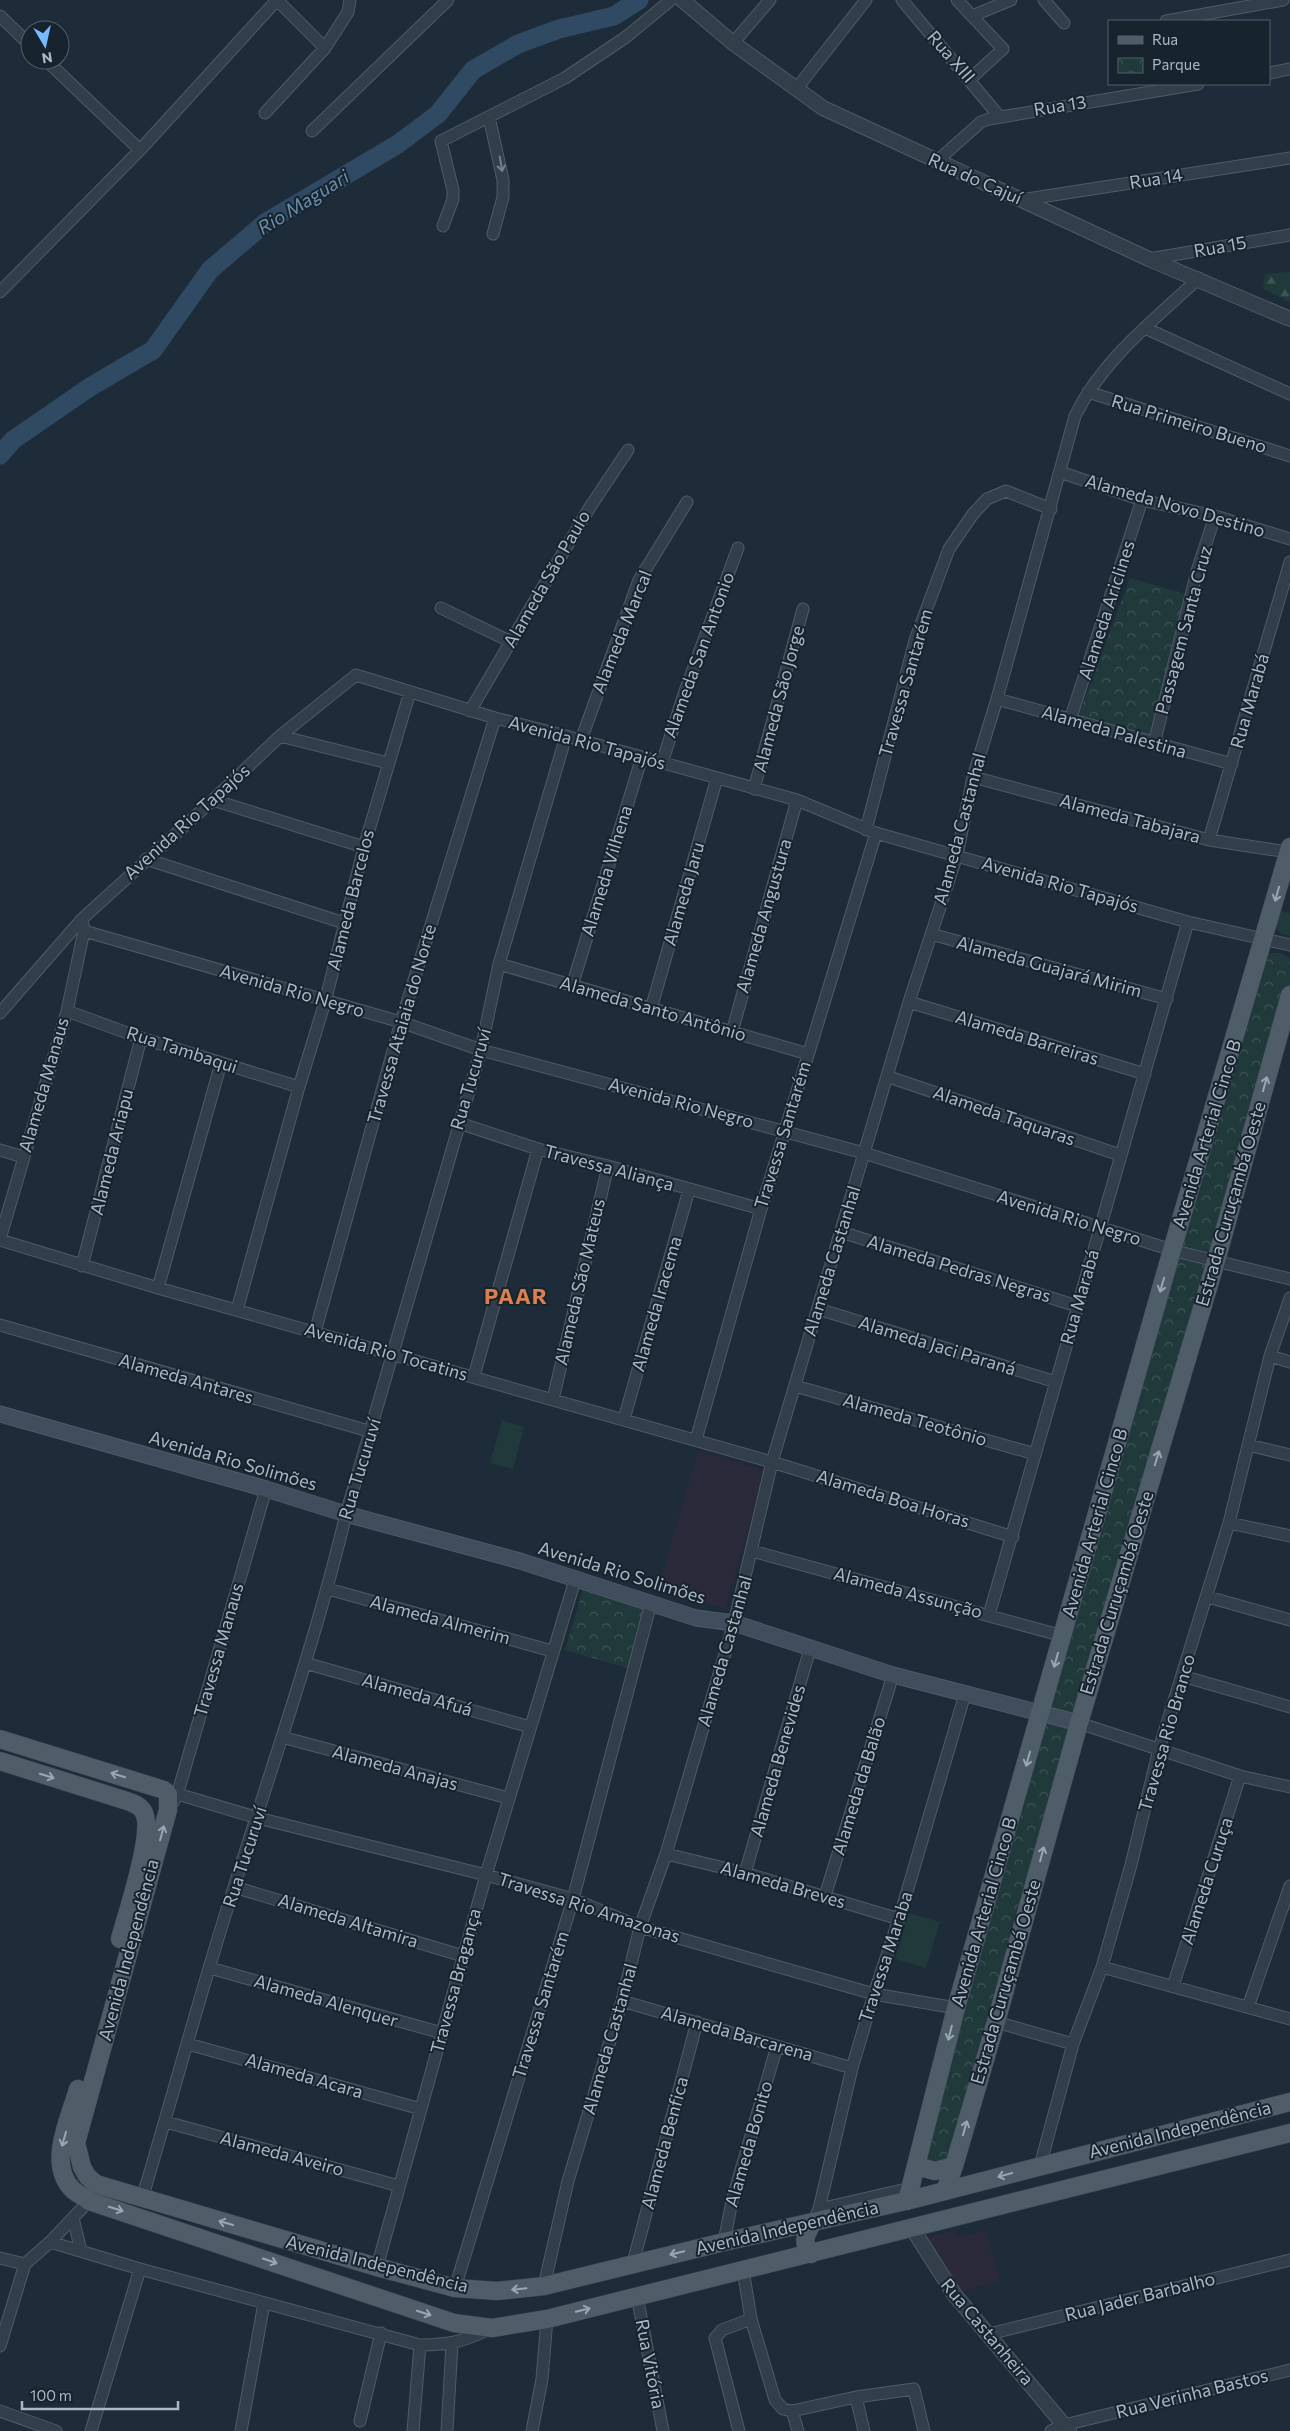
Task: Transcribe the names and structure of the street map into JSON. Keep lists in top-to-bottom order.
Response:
{
  "streets": {
    "main road": [
      "Avenida Arterial Cinco B",
      "Estrada Curuçambá Oeste",
      "Avenida Rio Solimões",
      "Avenida Independência"
    ],
    "street": [
      "Rua XIII",
      "Rua 13",
      "Rua do Cajuí",
      "Rua 14",
      "Rua 15",
      "Rua Primeiro Bueno",
      "Alameda Novo Destino",
      "Alameda São Paulo",
      "Alameda Ariclines",
      "Passagem Santa Cruz",
      "Alameda Marcal",
      "Alameda San Antonio",
      "Travessa Santarém",
      "Alameda São Jorge",
      "Rua Marabá",
      "Alameda Palestina",
      "Avenida Rio Tapajós",
      "Alameda Tabajara",
      "Alameda Castanhal",
      "Alameda Vilhena",
      "Alameda Jaru",
      "Alameda Barcelos",
      "Alameda Angustura",
      "Alameda Guajará Mirim",
      "Avenida Rio Negro",
      "Alameda Santo Antônio",
      "Travessa Ataiaia do Norte",
      "Alameda Barreiras",
      "Rua Tambaqui",
      "Rua Tucuruví",
      "Alameda Manaus",
      "Alameda Taquaras",
      "Alameda Ariapu",
      "Travessa Aliança",
      "Alameda Pedras Negras",
      "Alameda São Mateus",
      "Alameda Iracema",
      "Alameda Jaci Paraná",
      "Avenida Rio Tocatins",
      "Alameda Antares",
      "Alameda Teotônio",
      "Alameda Boa Horas",
      "Alameda Assunção",
      "Alameda Almerim",
      "Travessa Manaus",
      "Alameda Afuá",
      "Travessa Rio Branco",
      "Alameda Benevides",
      "Alameda Anajas",
      "Alameda da Balão",
      "Alameda Curuça",
      "Alameda Breves",
      "Travessa Rio Amazonas",
      "Alameda Altamira",
      "Travessa Maraba",
      "Travessa Bragança",
      "Alameda Alenquer",
      "Alameda Barcarena",
      "Alameda Acara",
      "Alameda Benfica",
      "Alameda Bonito",
      "Alameda Aveiro",
      "Rua Jader Barbalho",
      "Rua Castanheira",
      "Rua Vitória",
      "Rua Verinha Bastos"
    ]
  },
  "crossings": [
    ["Rua XIII", "Rua 13"],
    ["Rua 13", "Rua do Cajuí"],
    ["Rua do Cajuí", "Rua 14"],
    ["Rua do Cajuí", "Rua 15"],
    ["Rua do Cajuí", "Alameda Castanhal"],
    ["Rua Primeiro Bueno", "Alameda Castanhal"],
    ["Alameda Novo Destino", "Alameda Ariclines"],
    ["Alameda Novo Destino", "Passagem Santa Cruz"],
    ["Alameda Novo Destino", "Alameda Castanhal"],
    ["Alameda São Paulo", "Avenida Rio Tapajós"],
    ["Alameda Ariclines", "Alameda Palestina"],
    ["Passagem Santa Cruz", "Alameda Palestina"],
    ["Alameda Marcal", "Avenida Rio Tapajós"],
    ["Alameda San Antonio", "Avenida Rio Tapajós"],
    ["Travessa Santarém", "Avenida Rio Tapajós"],
    ["Travessa Santarém", "Alameda Castanhal"],
    ["Travessa Santarém", "Avenida Rio Negro"],
    ["Travessa Santarém", "Alameda Santo Antônio"],
    ["Travessa Santarém", "Travessa Aliança"],
    ["Travessa Santarém", "Avenida Rio Tocatins"],
    ["Travessa Santarém", "Avenida Rio Solimões"],
    ["Travessa Santarém", "Travessa Rio Amazonas"],
    ["Travessa Santarém", "Avenida Independência"],
    ["Alameda São Jorge", "Avenida Rio Tapajós"],
    ["Rua Marabá", "Alameda Palestina"],
    ["Rua Marabá", "Avenida Rio Tapajós"],
    ["Rua Marabá", "Alameda Tabajara"],
    ["Rua Marabá", "Alameda Guajará Mirim"],
    ["Rua Marabá", "Avenida Rio Negro"],
    ["Rua Marabá", "Alameda Barreiras"],
    ["Rua Marabá", "Alameda Taquaras"],
    ["Rua Marabá", "Alameda Pedras Negras"],
    ["Rua Marabá", "Alameda Jaci Paraná"],
    ["Rua Marabá", "Alameda Teotônio"],
    ["Rua Marabá", "Alameda Boa Horas"],
    ["Rua Marabá", "Alameda Assunção"],
    ["Alameda Palestina", "Alameda Castanhal"],
    ["Avenida Rio Tapajós", "Alameda Castanhal"],
    ["Avenida Rio Tapajós", "Alameda Vilhena"],
    ["Avenida Rio Tapajós", "Alameda Jaru"],
    ["Avenida Rio Tapajós", "Alameda Barcelos"],
    ["Avenida Rio Tapajós", "Alameda Angustura"],
    ["Avenida Rio Tapajós", "Travessa Ataiaia do Norte"],
    ["Avenida Rio Tapajós", "Rua Tucuruví"],
    ["Avenida Rio Tapajós", "Avenida Arterial Cinco B"],
    ["Alameda Tabajara", "Alameda Castanhal"],
    ["Alameda Tabajara", "Avenida Arterial Cinco B"],
    ["Alameda Castanhal", "Alameda Guajará Mirim"],
    ["Alameda Castanhal", "Avenida Rio Negro"],
    ["Alameda Castanhal", "Alameda Barreiras"],
    ["Alameda Castanhal", "Alameda Taquaras"],
    ["Alameda Castanhal", "Alameda Pedras Negras"],
    ["Alameda Castanhal", "Alameda Jaci Paraná"],
    ["Alameda Castanhal", "Avenida Rio Tocatins"],
    ["Alameda Castanhal", "Alameda Teotônio"],
    ["Alameda Castanhal", "Avenida Rio Solimões"],
    ["Alameda Castanhal", "Alameda Boa Horas"],
    ["Alameda Castanhal", "Alameda Assunção"],
    ["Alameda Castanhal", "Alameda Breves"],
    ["Alameda Castanhal", "Travessa Rio Amazonas"],
    ["Alameda Castanhal", "Avenida Independência"],
    ["Alameda Castanhal", "Alameda Barcarena"],
    ["Alameda Vilhena", "Alameda Santo Antônio"],
    ["Alameda Jaru", "Alameda Santo Antônio"],
    ["Alameda Barcelos", "Avenida Rio Negro"],
    ["Alameda Barcelos", "Rua Tambaqui"],
    ["Alameda Barcelos", "Avenida Rio Tocatins"],
    ["Alameda Angustura", "Alameda Santo Antônio"],
    ["Avenida Rio Negro", "Travessa Ataiaia do Norte"],
    ["Avenida Rio Negro", "Rua Tucuruví"],
    ["Avenida Rio Negro", "Alameda Manaus"],
    ["Avenida Rio Negro", "Avenida Arterial Cinco B"],
    ["Avenida Rio Negro", "Estrada Curuçambá Oeste"],
    ["Alameda Santo Antônio", "Rua Tucuruví"],
    ["Travessa Ataiaia do Norte", "Avenida Rio Tocatins"],
    ["Rua Tambaqui", "Alameda Manaus"],
    ["Rua Tambaqui", "Alameda Ariapu"],
    ["Rua Tucuruví", "Travessa Aliança"],
    ["Rua Tucuruví", "Avenida Rio Tocatins"],
    ["Rua Tucuruví", "Alameda Antares"],
    ["Rua Tucuruví", "Avenida Rio Solimões"],
    ["Rua Tucuruví", "Alameda Almerim"],
    ["Rua Tucuruví", "Alameda Afuá"],
    ["Rua Tucuruví", "Alameda Anajas"],
    ["Rua Tucuruví", "Travessa Rio Amazonas"],
    ["Rua Tucuruví", "Alameda Altamira"],
    ["Rua Tucuruví", "Avenida Independência"],
    ["Rua Tucuruví", "Alameda Alenquer"],
    ["Rua Tucuruví", "Alameda Acara"],
    ["Rua Tucuruví", "Alameda Aveiro"],
    ["Alameda Manaus", "Avenida Rio Tocatins"],
    ["Avenida Arterial Cinco B", "Avenida Rio Solimões"],
    ["Avenida Arterial Cinco B", "Alameda Assunção"],
    ["Avenida Arterial Cinco B", "Travessa Rio Amazonas"],
    ["Avenida Arterial Cinco B", "Avenida Independência"],
    ["Alameda Ariapu", "Avenida Rio Tocatins"],
    ["Travessa Aliança", "Alameda São Mateus"],
    ["Travessa Aliança", "Alameda Iracema"],
    ["Estrada Curuçambá Oeste", "Avenida Rio Solimões"],
    ["Estrada Curuçambá Oeste", "Avenida Independência"],
    ["Alameda São Mateus", "Avenida Rio Tocatins"],
    ["Alameda Iracema", "Avenida Rio Tocatins"],
    ["Avenida Rio Tocatins", "Alameda Boa Horas"],
    ["Avenida Rio Solimões", "Travessa Manaus"],
    ["Avenida Rio Solimões", "Travessa Rio Branco"],
    ["Avenida Rio Solimões", "Alameda Benevides"],
    ["Avenida Rio Solimões", "Alameda da Balão"],
    ["Avenida Rio Solimões", "Alameda Curuça"],
    ["Avenida Rio Solimões", "Travessa Maraba"],
    ["Avenida Rio Solimões", "Travessa Bragança"],
    ["Alameda Almerim", "Travessa Bragança"],
    ["Travessa Manaus", "Travessa Rio Amazonas"],
    ["Travessa Manaus", "Avenida Independência"],
    ["Alameda Afuá", "Travessa Bragança"],
    ["Travessa Rio Branco", "Avenida Independência"],
    ["Alameda Benevides", "Alameda Breves"],
    ["Alameda Anajas", "Travessa Bragança"],
    ["Alameda da Balão", "Alameda Breves"],
    ["Alameda Breves", "Travessa Maraba"],
    ["Travessa Rio Amazonas", "Avenida Independência"],
    ["Travessa Rio Amazonas", "Travessa Maraba"],
    ["Travessa Rio Amazonas", "Travessa Bragança"],
    ["Alameda Altamira", "Travessa Bragança"],
    ["Avenida Independência", "Travessa Maraba"],
    ["Avenida Independência", "Travessa Bragança"],
    ["Avenida Independência", "Alameda Benfica"],
    ["Avenida Independência", "Alameda Bonito"],
    ["Avenida Independência", "Rua Castanheira"],
    ["Avenida Independência", "Rua Vitória"],
    ["Travessa Maraba", "Alameda Barcarena"],
    ["Travessa Bragança", "Alameda Alenquer"],
    ["Travessa Bragança", "Alameda Acara"],
    ["Travessa Bragança", "Alameda Aveiro"],
    ["Alameda Barcarena", "Alameda Benfica"],
    ["Alameda Barcarena", "Alameda Bonito"],
    ["Rua Jader Barbalho", "Rua Castanheira"],
    ["Rua Castanheira", "Rua Verinha Bastos"]
  ],
  "one_way": ["Avenida Arterial Cinco B", "Estrada Curuçambá Oeste"],
  "districts": ["PAAR"],
  "water": ["Rio Maguari"],
  "legend": ["Rua", "Parque"],
  "scale_bar": "100 m",
  "north": "bottom"
}
